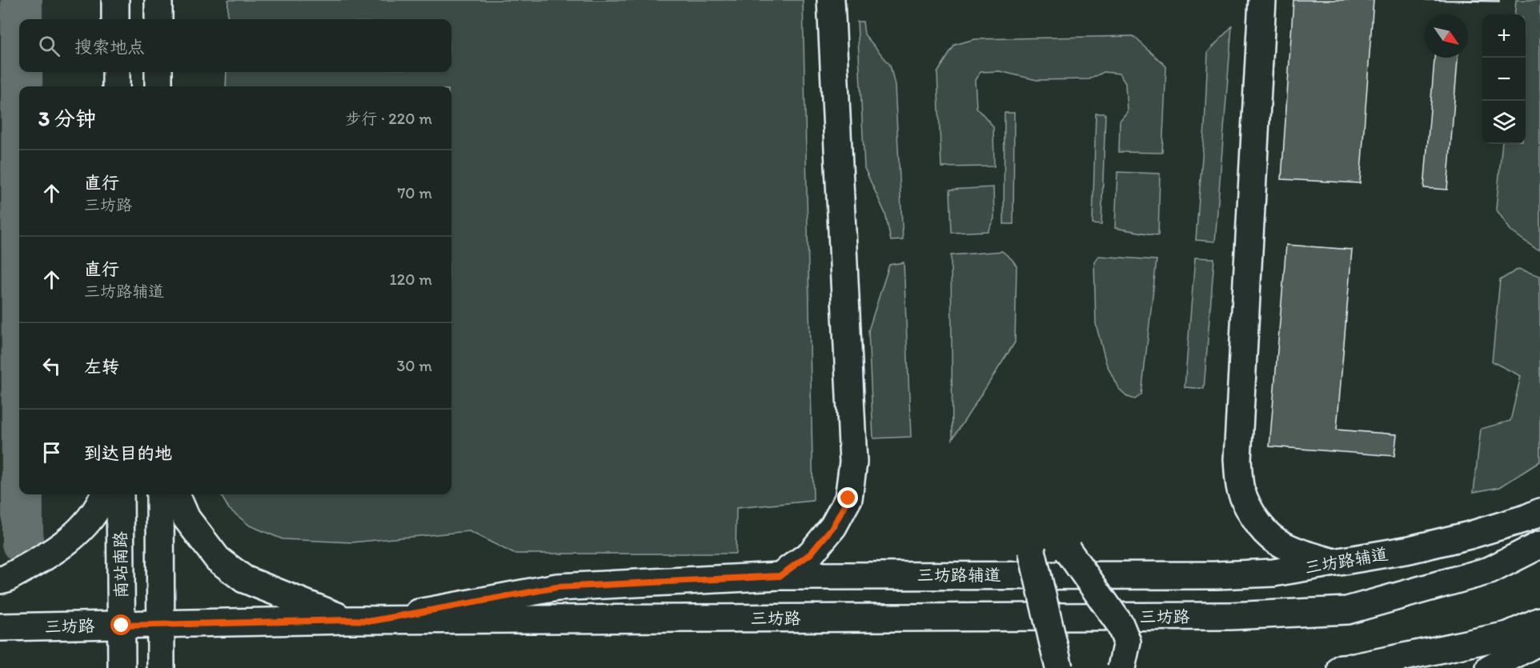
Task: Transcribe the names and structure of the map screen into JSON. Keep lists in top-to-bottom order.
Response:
{
  "streets": {
    "main road": ["三坊路辅道", "南站南路", "三坊路"]
  },
  "crossings": [
    ["三坊路辅道", "三坊路"],
    ["南站南路", "三坊路"]
  ],
  "north": "bottom right",
  "page": {
    "map_buttons": ["+", "−"],
    "search": "搜索地点",
    "heading": ["3 分钟", "步行 · 220 m"],
    "list": [
      ["直行", "三坊路", "70 m"],
      ["直行", "三坊路辅道", "120 m"],
      ["左转", "30 m"],
      "到达目的地"
    ]
  }
}
